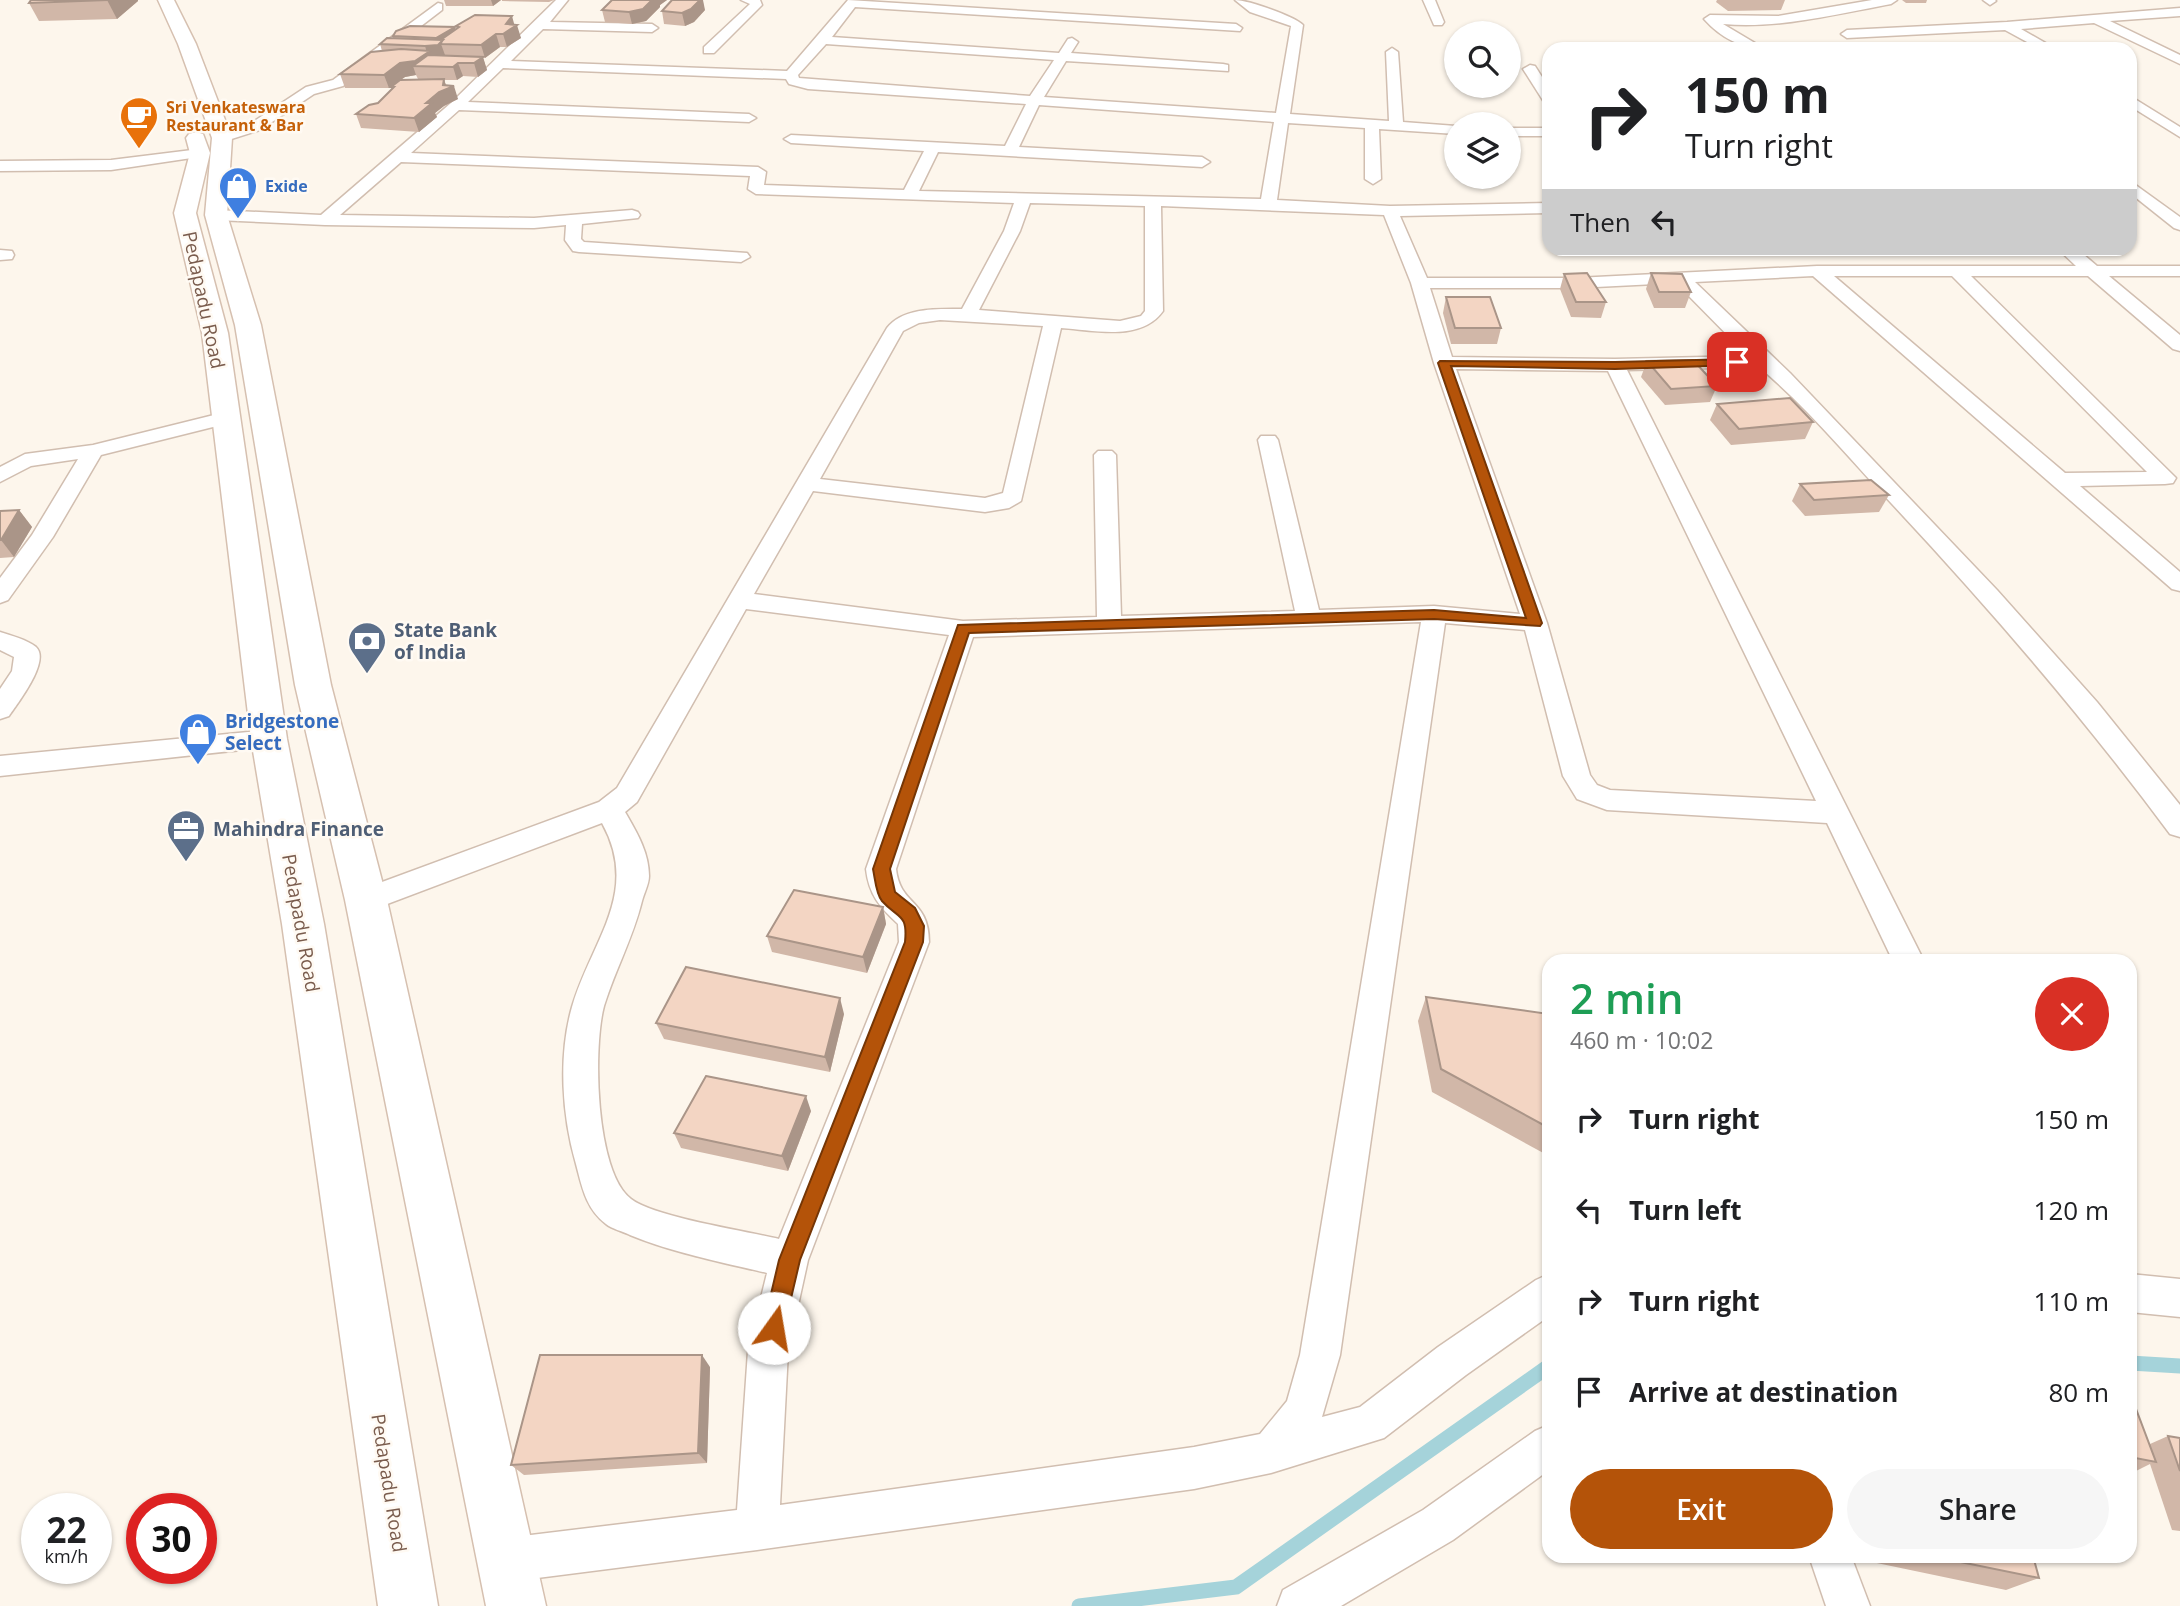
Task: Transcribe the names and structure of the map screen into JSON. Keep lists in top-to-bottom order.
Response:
{
  "streets": {
    "main road": ["Pedapadu Road"]
  },
  "places": {
    "cafe": ["Sri Venkateswara Restaurant & Bar"],
    "shop": ["Exide", "Bridgestone Select"],
    "bank": ["State Bank of India"],
    "office": ["Mahindra Finance"]
  },
  "page": {
    "turn": ["150 m", "Turn right"],
    "then": "Then",
    "heading": ["2 min", "460 m · 10:02"],
    "list": [
      {
        "name": "Turn right",
        "value": "150 m"
      },
      {
        "name": "Turn left",
        "value": "120 m"
      },
      {
        "name": "Turn right",
        "value": "110 m"
      },
      {
        "name": "Arrive at destination",
        "value": "80 m"
      }
    ],
    "buttons": ["Exit", "Share"],
    "speed": "22 km/h",
    "limit": "30"
  }
}
